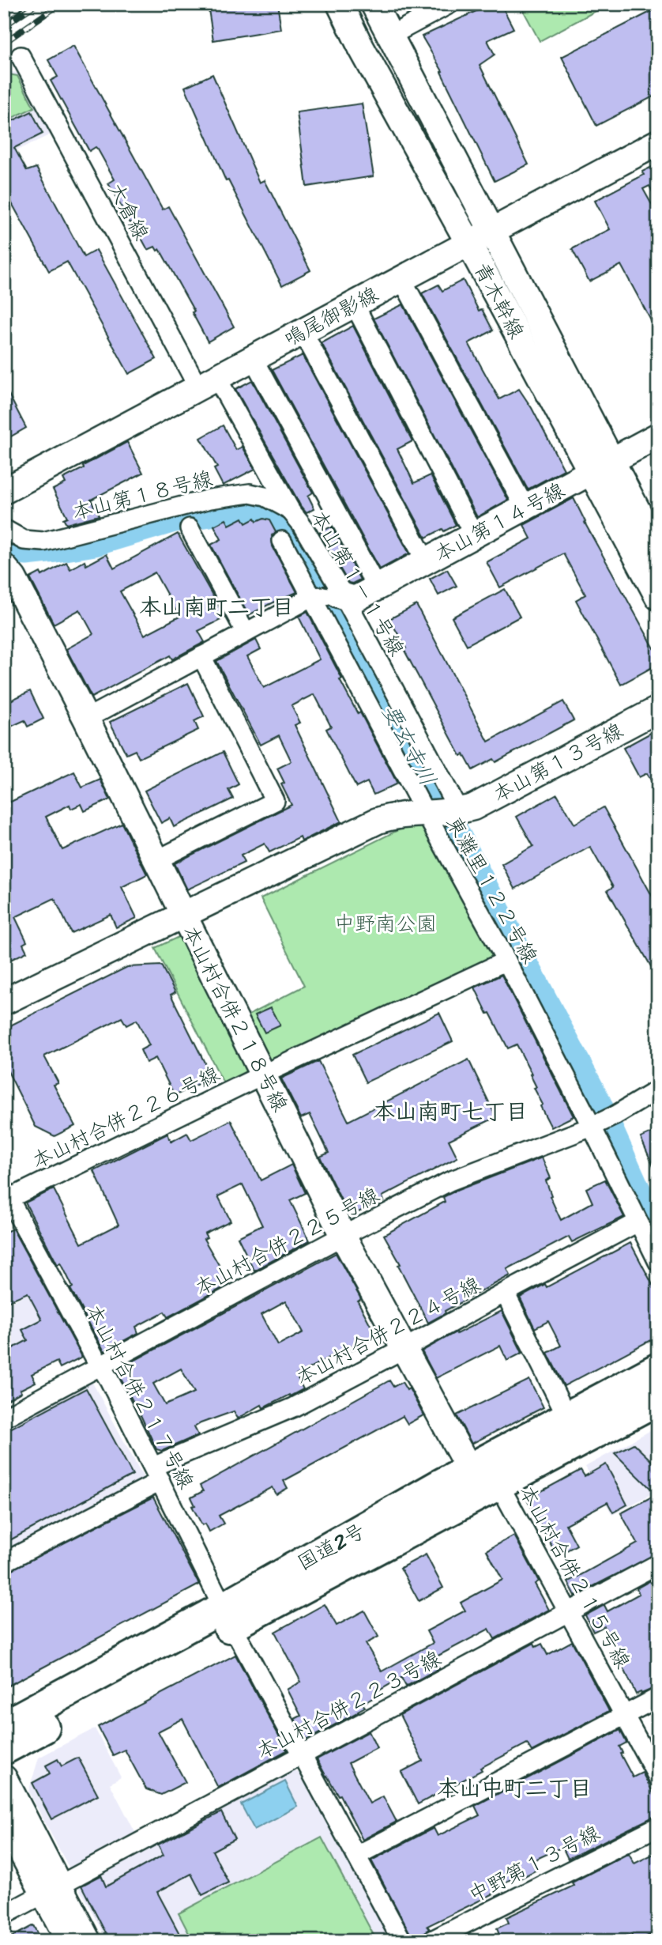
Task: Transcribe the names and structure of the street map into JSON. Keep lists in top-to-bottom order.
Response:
{
  "streets": {
    "highway": ["国道2号"],
    "street": [
      "大倉線",
      "青木幹線",
      "鳴尾御影線",
      "本山第１８号線",
      "本山第１４号線",
      "本山第１－１号線",
      "本山第１３号線",
      "東灘里１２２号線",
      "本山村合併２１８号線",
      "本山村合併２２６号線",
      "本山村合併２２５号線",
      "本山村合併２２４号線",
      "本山村合併２１７号線",
      "本山村合併２１５号線",
      "本山村合併２２３号線",
      "中野第１３号線"
    ]
  },
  "crossings": [
    ["大倉線", "鳴尾御影線"],
    ["大倉線", "本山第１－１号線"],
    ["青木幹線", "鳴尾御影線"],
    ["青木幹線", "本山第１４号線"],
    ["鳴尾御影線", "本山第１－１号線"],
    ["本山第１８号線", "本山第１－１号線"],
    ["本山第１４号線", "本山第１－１号線"],
    ["本山第１４号線", "東灘里１２２号線"],
    ["本山第１－１号線", "本山第１３号線"],
    ["本山第１－１号線", "東灘里１２２号線"],
    ["本山第１３号線", "東灘里１２２号線"],
    ["本山第１３号線", "本山村合併２１８号線"],
    ["東灘里１２２号線", "本山村合併２２６号線"],
    ["東灘里１２２号線", "本山村合併２２５号線"],
    ["東灘里１２２号線", "本山村合併２２４号線"],
    ["本山村合併２１８号線", "本山村合併２２６号線"],
    ["本山村合併２１８号線", "本山村合併２２５号線"],
    ["本山村合併２１８号線", "本山村合併２２４号線"],
    ["本山村合併２１８号線", "国道2号"],
    ["本山村合併２２６号線", "本山村合併２１７号線"],
    ["本山村合併２２５号線", "本山村合併２１７号線"],
    ["本山村合併２２４号線", "本山村合併２１７号線"],
    ["本山村合併２１７号線", "国道2号"],
    ["本山村合併２１７号線", "本山村合併２２３号線"],
    ["国道2号", "本山村合併２１５号線"],
    ["本山村合併２１５号線", "本山村合併２２３号線"]
  ],
  "districts": ["本山南町二丁目", "本山南町七丁目", "本山中町二丁目"],
  "water": ["要玄寺川"],
  "parks": ["中野南公園"]
}
